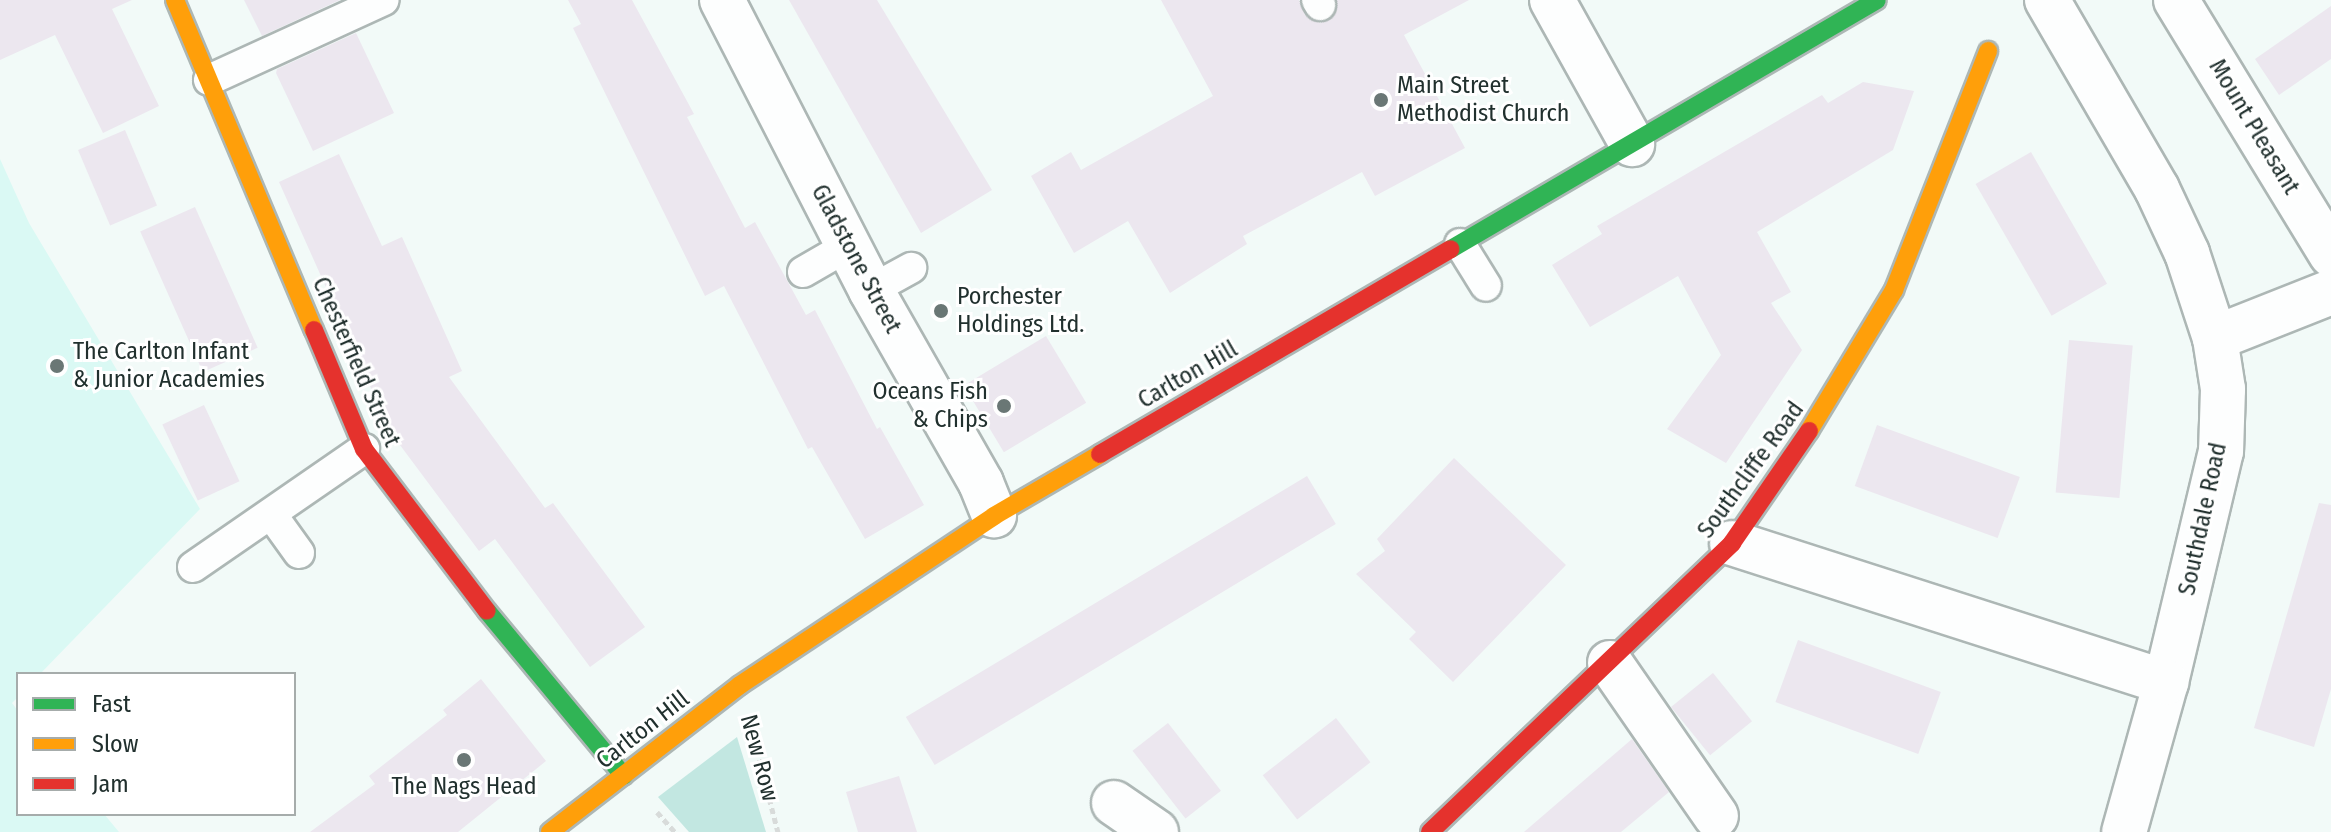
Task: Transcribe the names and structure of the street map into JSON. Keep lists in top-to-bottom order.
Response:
{
  "streets": {
    "street": [
      "Mount Pleasant",
      "Gladstone Street",
      "Chesterfield Street",
      "Carlton Hill",
      "Southcliffe Road",
      "Southdale Road"
    ],
    "path": ["New Row"]
  },
  "crossings": [
    ["Gladstone Street", "Carlton Hill"],
    ["Chesterfield Street", "Carlton Hill"],
    ["Carlton Hill", "New Row"]
  ],
  "places": [
    "Main Street Methodist Church",
    "Porchester Holdings Ltd.",
    "The Carlton Infant & Junior Academies",
    "Oceans Fish & Chips",
    "The Nags Head"
  ],
  "legend": ["Fast", "Slow", "Jam"]
}
